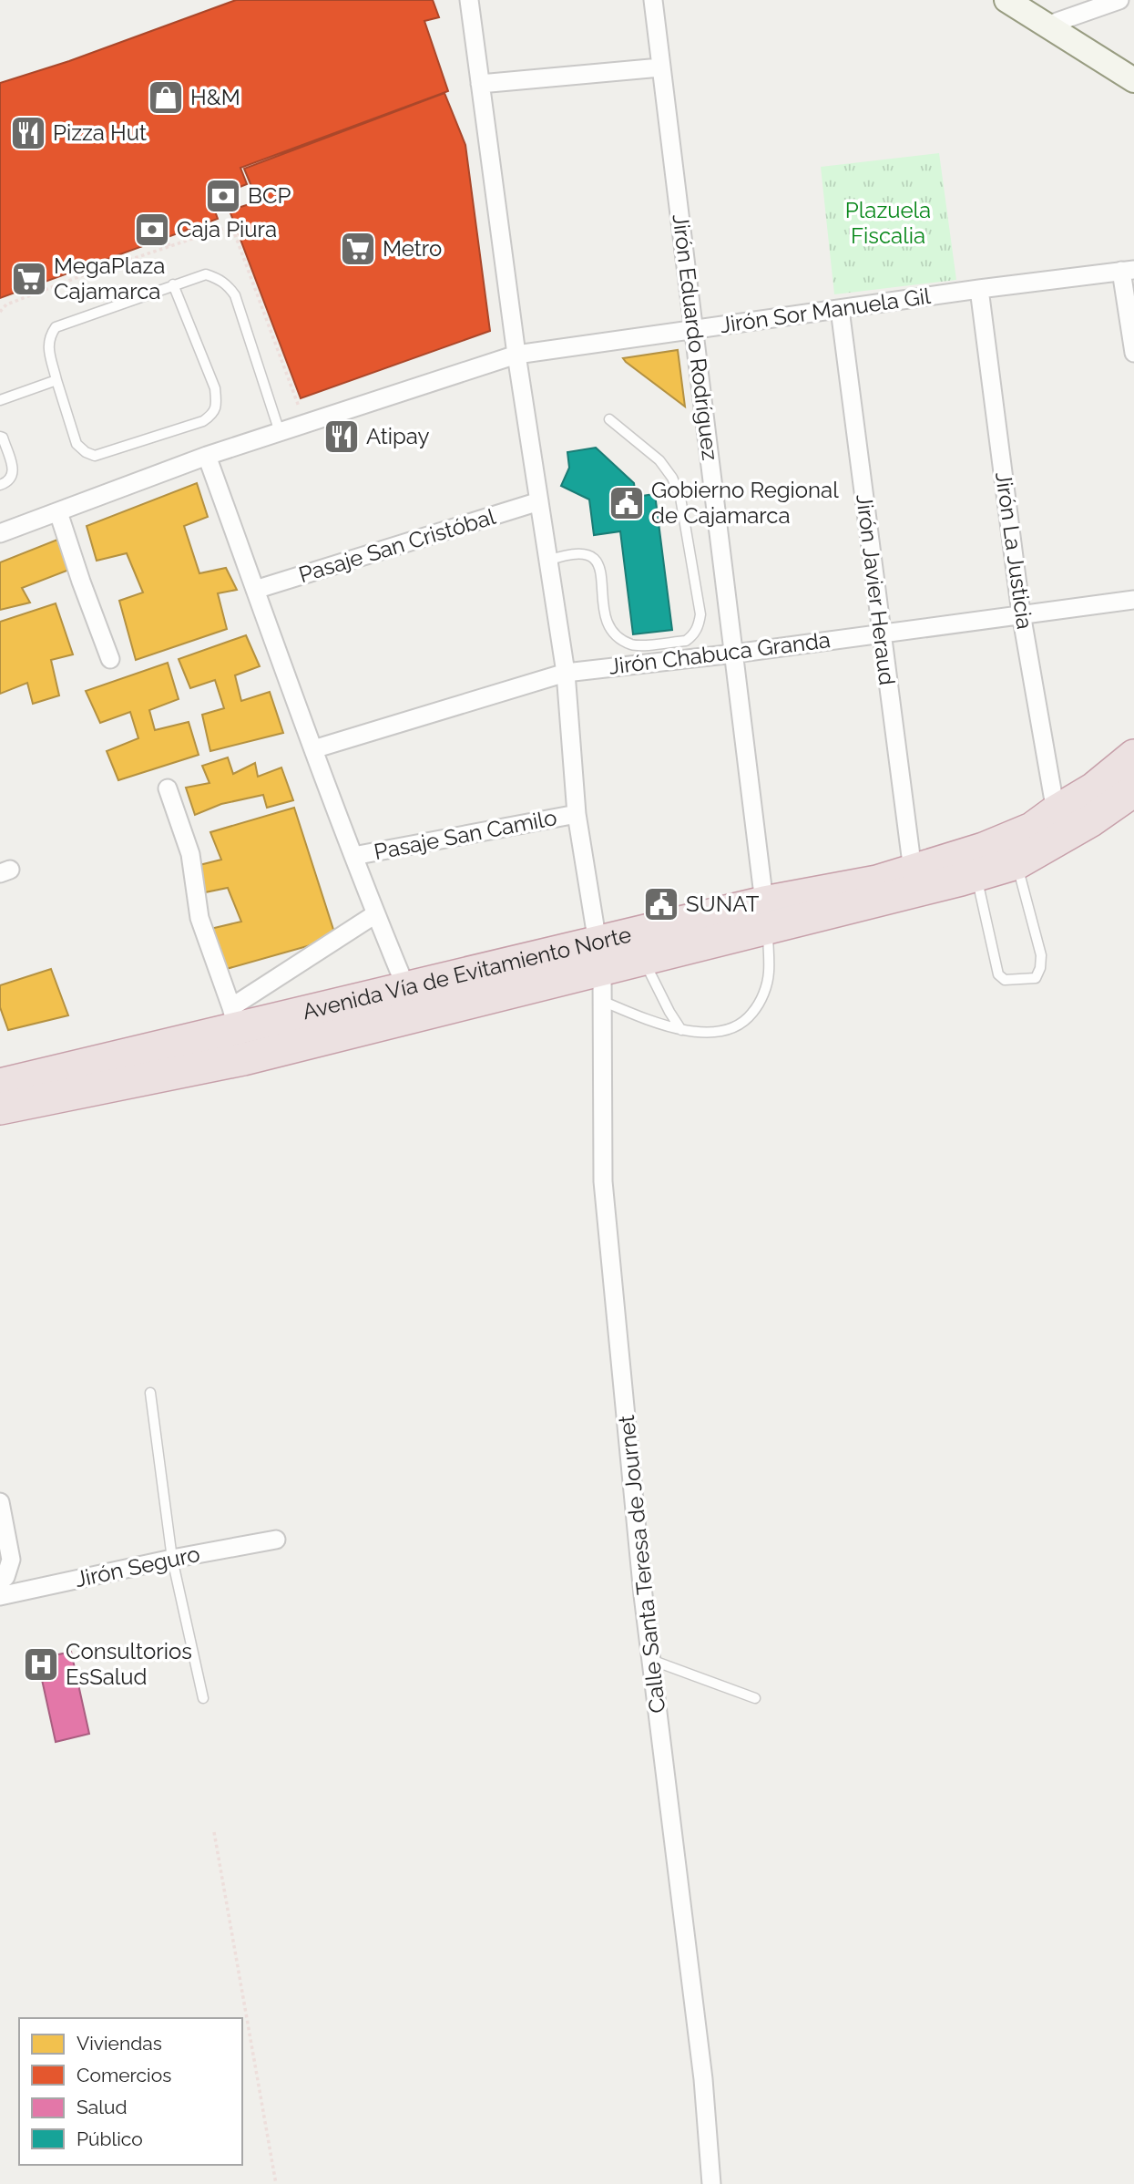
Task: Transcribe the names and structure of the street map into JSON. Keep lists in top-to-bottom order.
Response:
{
  "streets": {
    "highway": ["Avenida Vía de Evitamiento Norte"],
    "street": [
      "Jirón Sor Manuela Gil",
      "Jirón Eduardo Rodríguez",
      "Pasaje San Cristóbal",
      "Jirón La Justicia",
      "Jirón Javier Heraud",
      "Jirón Chabuca Granda",
      "Pasaje San Camilo",
      "Calle Santa Teresa de Journet",
      "Jirón Seguro"
    ]
  },
  "crossings": [
    ["Jirón Sor Manuela Gil", "Jirón Eduardo Rodríguez"],
    ["Jirón Sor Manuela Gil", "Jirón La Justicia"],
    ["Jirón Sor Manuela Gil", "Jirón Javier Heraud"],
    ["Jirón Sor Manuela Gil", "Calle Santa Teresa de Journet"],
    ["Jirón Eduardo Rodríguez", "Jirón Chabuca Granda"],
    ["Jirón Eduardo Rodríguez", "Avenida Vía de Evitamiento Norte"],
    ["Pasaje San Cristóbal", "Calle Santa Teresa de Journet"],
    ["Jirón La Justicia", "Jirón Chabuca Granda"],
    ["Jirón La Justicia", "Avenida Vía de Evitamiento Norte"],
    ["Jirón Javier Heraud", "Jirón Chabuca Granda"],
    ["Jirón Javier Heraud", "Avenida Vía de Evitamiento Norte"],
    ["Jirón Chabuca Granda", "Calle Santa Teresa de Journet"],
    ["Pasaje San Camilo", "Calle Santa Teresa de Journet"],
    ["Avenida Vía de Evitamiento Norte", "Calle Santa Teresa de Journet"]
  ],
  "parks": ["Plazuela Fiscalia"],
  "places": {
    "shop": ["H&M"],
    "restaurant": ["Pizza Hut", "Atipay"],
    "bank": ["BCP", "Caja Piura"],
    "supermarket": ["Metro", "MegaPlaza Cajamarca"],
    "public building": ["Gobierno Regional de Cajamarca", "SUNAT"],
    "hospital": ["Consultorios EsSalud"]
  },
  "legend": [
    "Viviendas",
    "Comercios",
    "Salud",
    "Público"
  ]
}
